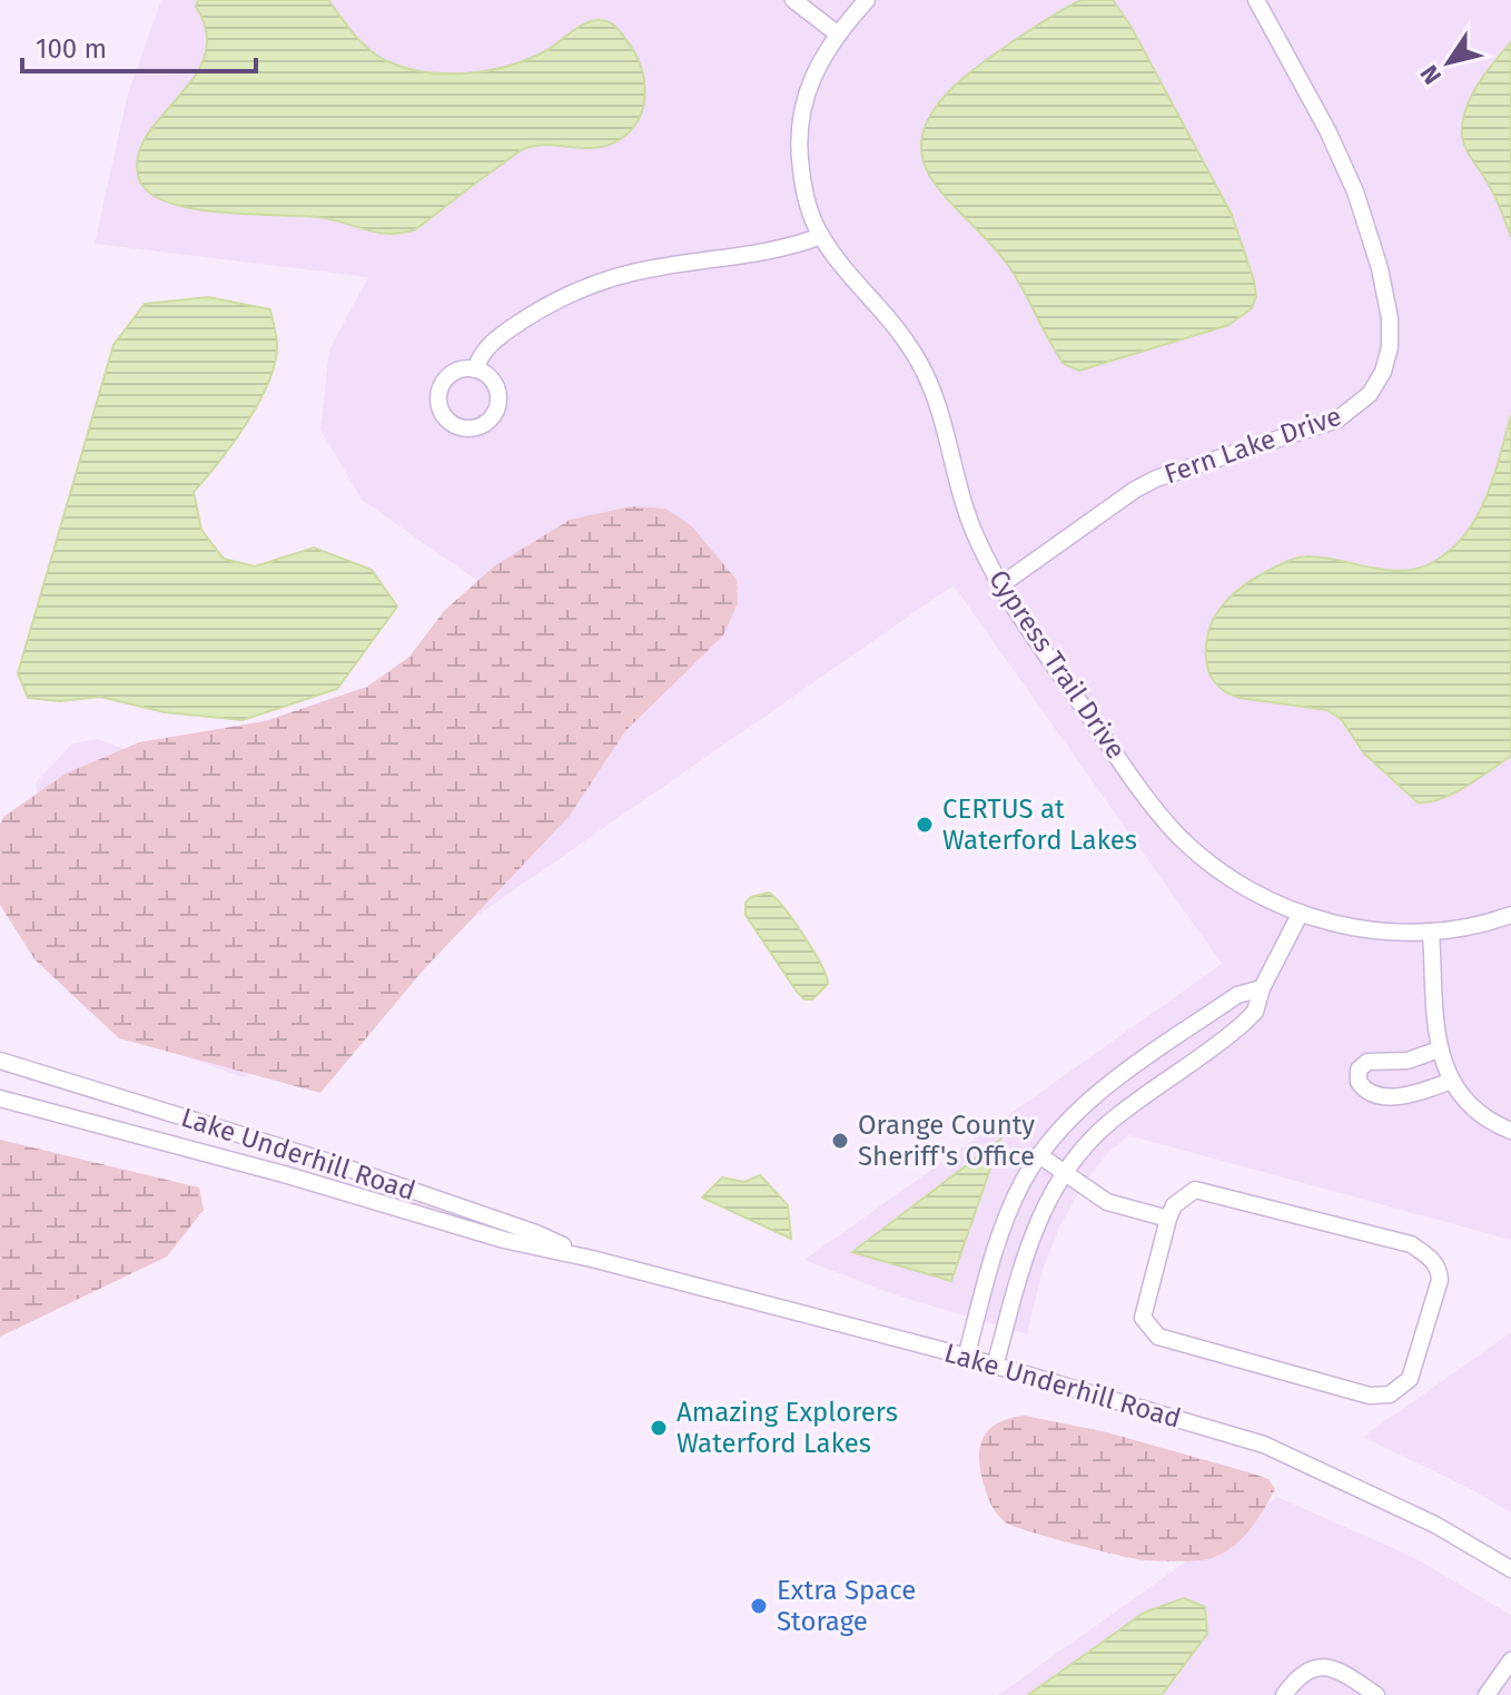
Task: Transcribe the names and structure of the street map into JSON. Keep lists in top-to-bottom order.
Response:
{
  "streets": {
    "street": ["Fern Lake Drive", "Cypress Trail Drive", "Lake Underhill Road"]
  },
  "crossings": [
    ["Fern Lake Drive", "Cypress Trail Drive"]
  ],
  "places": [
    "CERTUS at Waterford Lakes",
    "Orange County Sheriff's Office",
    "Amazing Explorers Waterford Lakes",
    "Extra Space Storage"
  ],
  "scale_bar": "100 m",
  "north": "bottom left"
}
